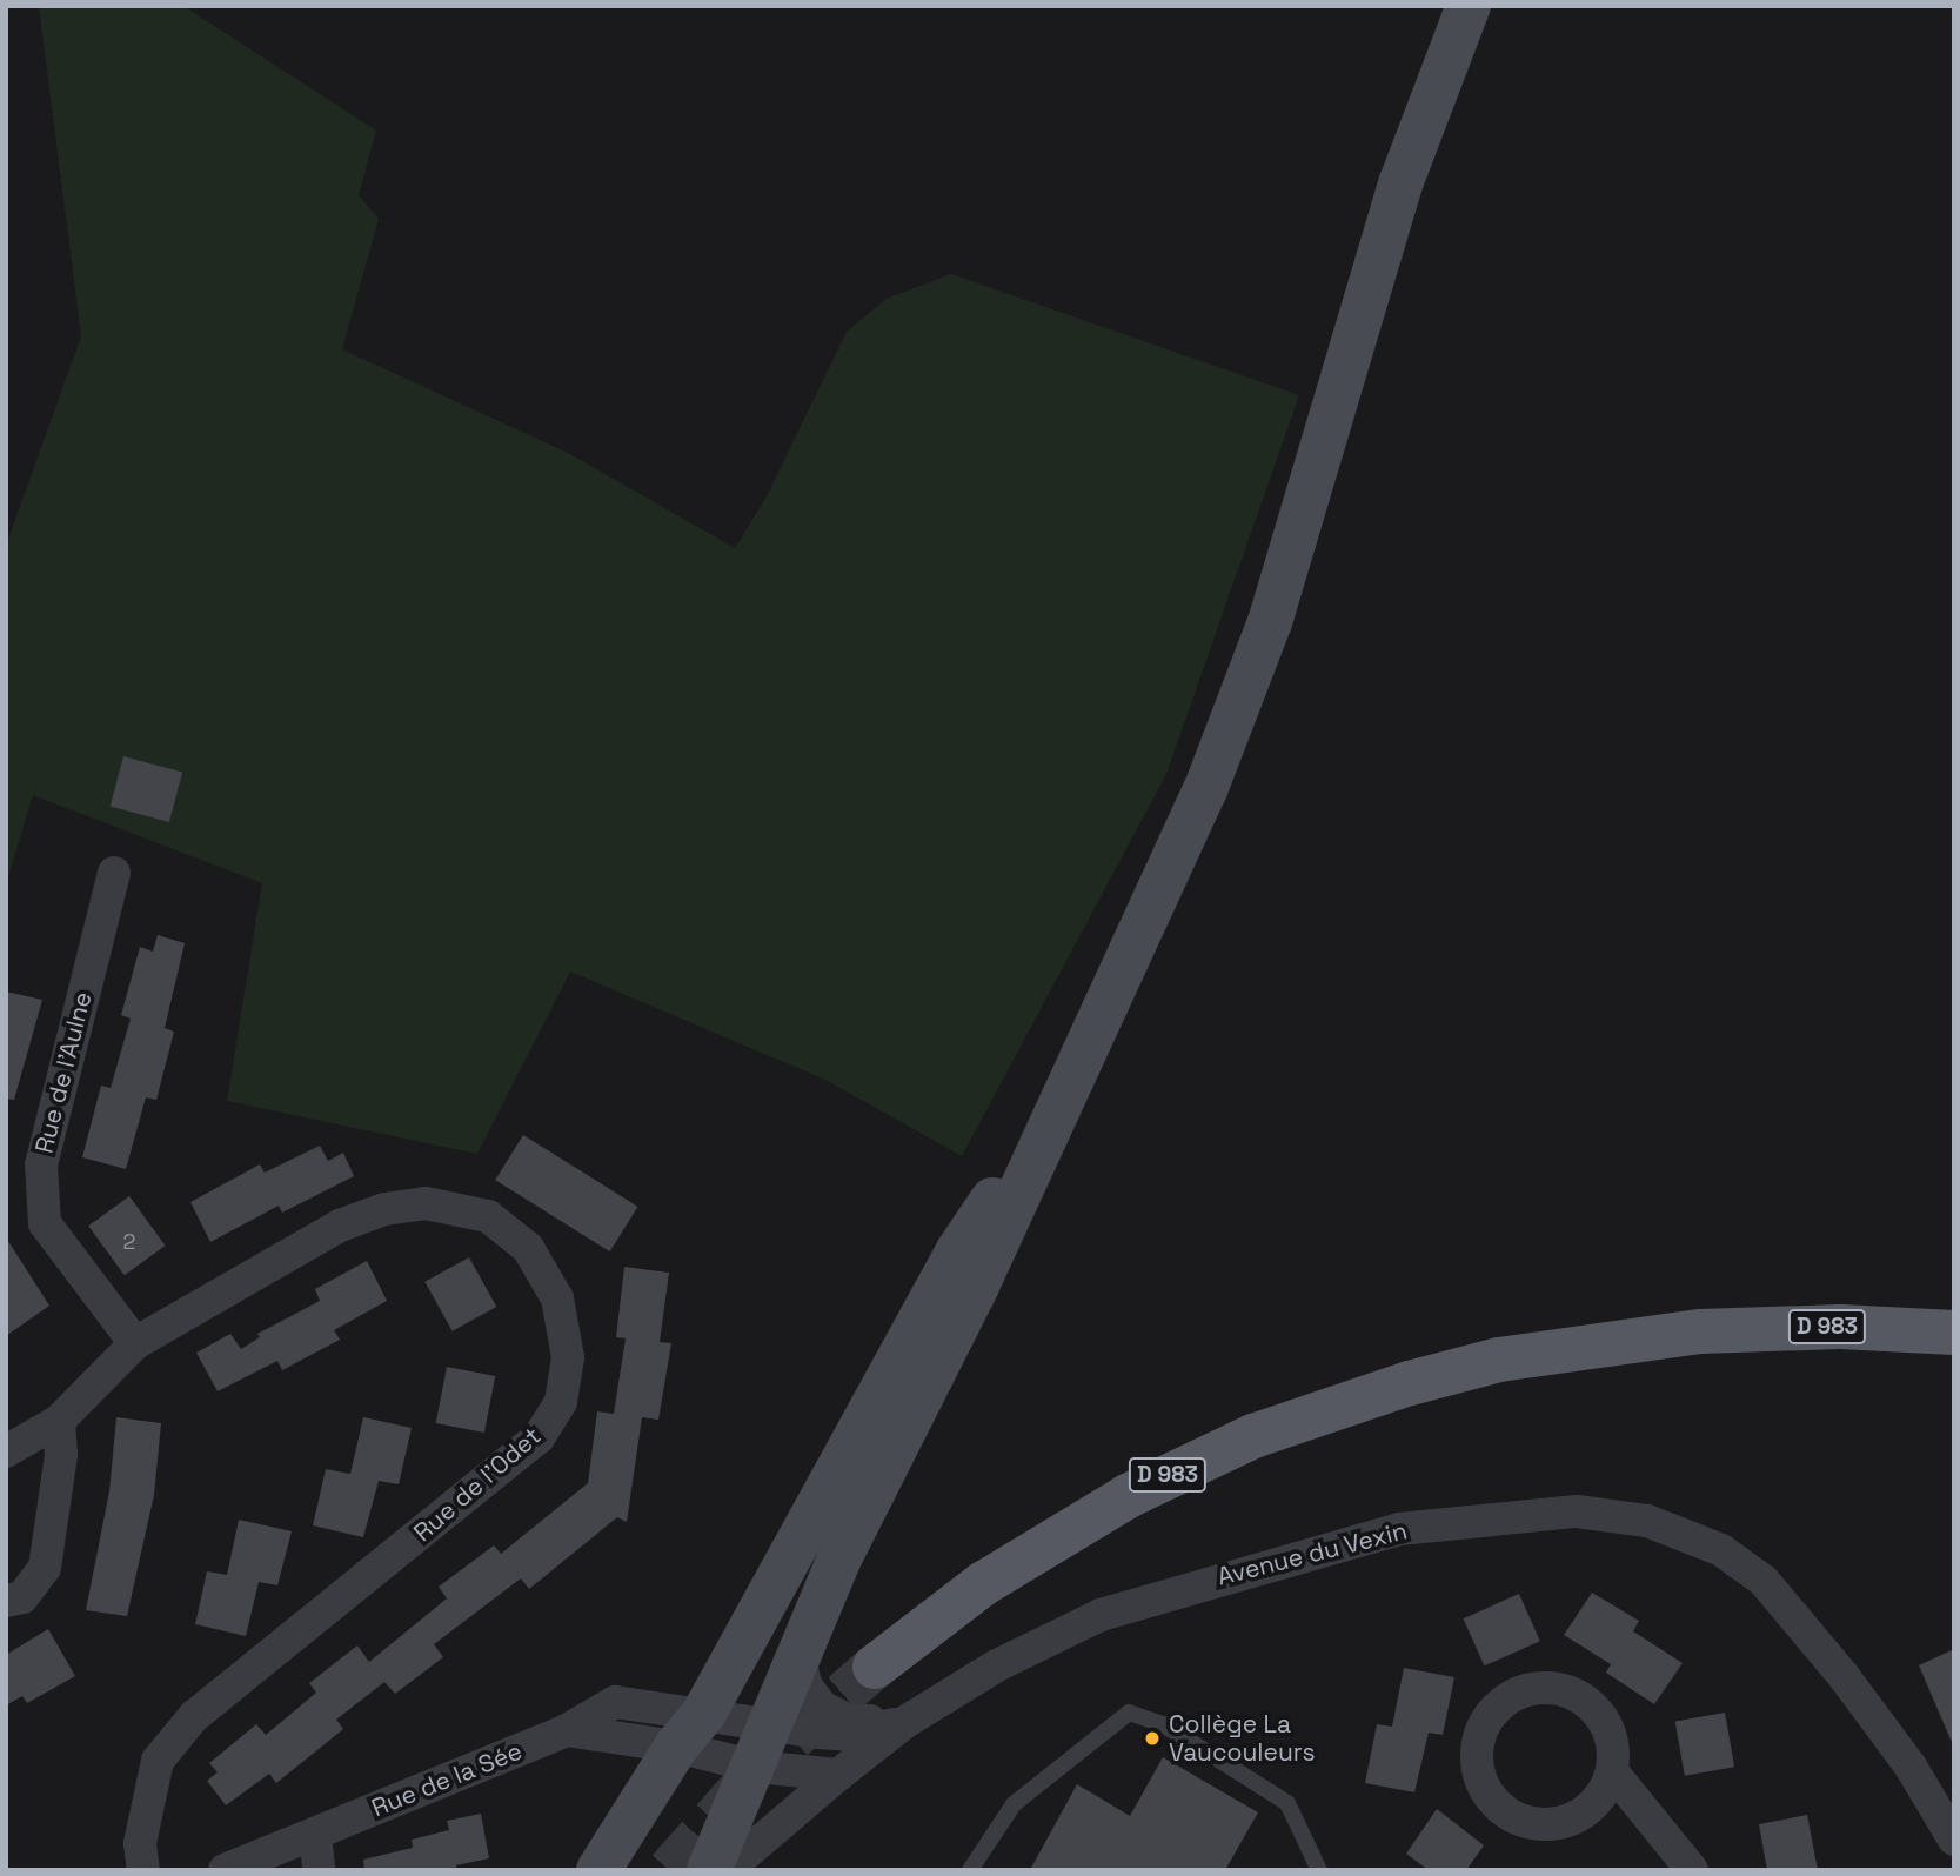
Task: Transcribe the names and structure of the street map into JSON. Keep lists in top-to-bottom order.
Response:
{
  "streets": {
    "main road": ["D 983"],
    "street": [
      "Rue de l'Aulne",
      "Rue de l'Odet",
      "Avenue du Vexin",
      "Rue de la Sée"
    ]
  },
  "crossings": [
    ["Rue de l'Aulne", "Rue de l'Odet"]
  ],
  "places": ["Collège La Vaucouleurs"],
  "house_numbers": ["2"]
}
